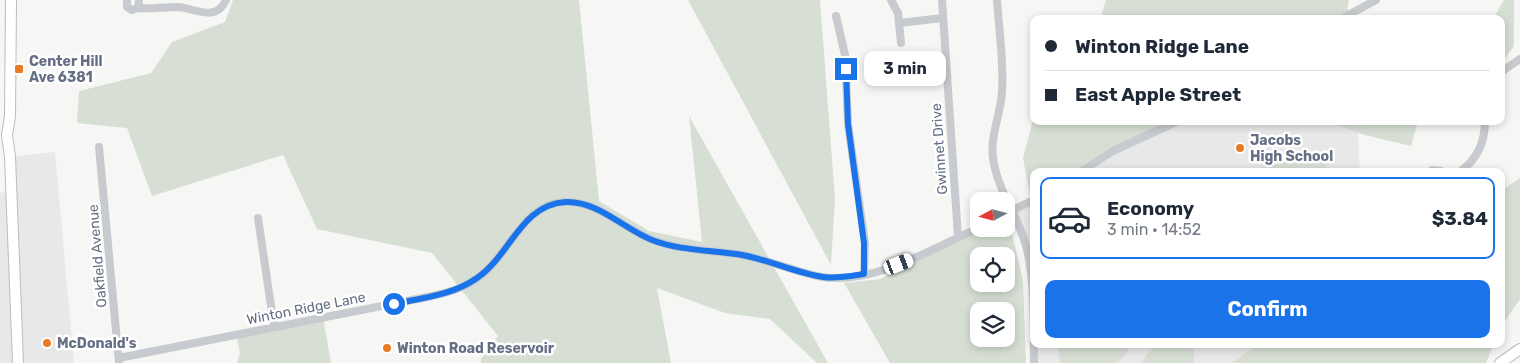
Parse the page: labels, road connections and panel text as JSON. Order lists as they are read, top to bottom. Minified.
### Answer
{"streets":{"street":["Gwinnet Drive","Oakfield Avenue","Winton Ridge Lane"]},"crossings":[["Gwinnet Drive","Winton Ridge Lane"],["Oakfield Avenue","Winton Ridge Lane"]],"places":{"transit":["Center Hill Ave 6381"],"other":["Jacobs High School","McDonald's","Winton Road Reservoir"]},"north":"left","page":{"banner":["Winton Ridge Lane","East Apple Street"],"bubble":"3 min","list":[{"name":"Economy","note":"3 min · 14:52","value":"$3.84"}],"buttons":"Confirm"}}
